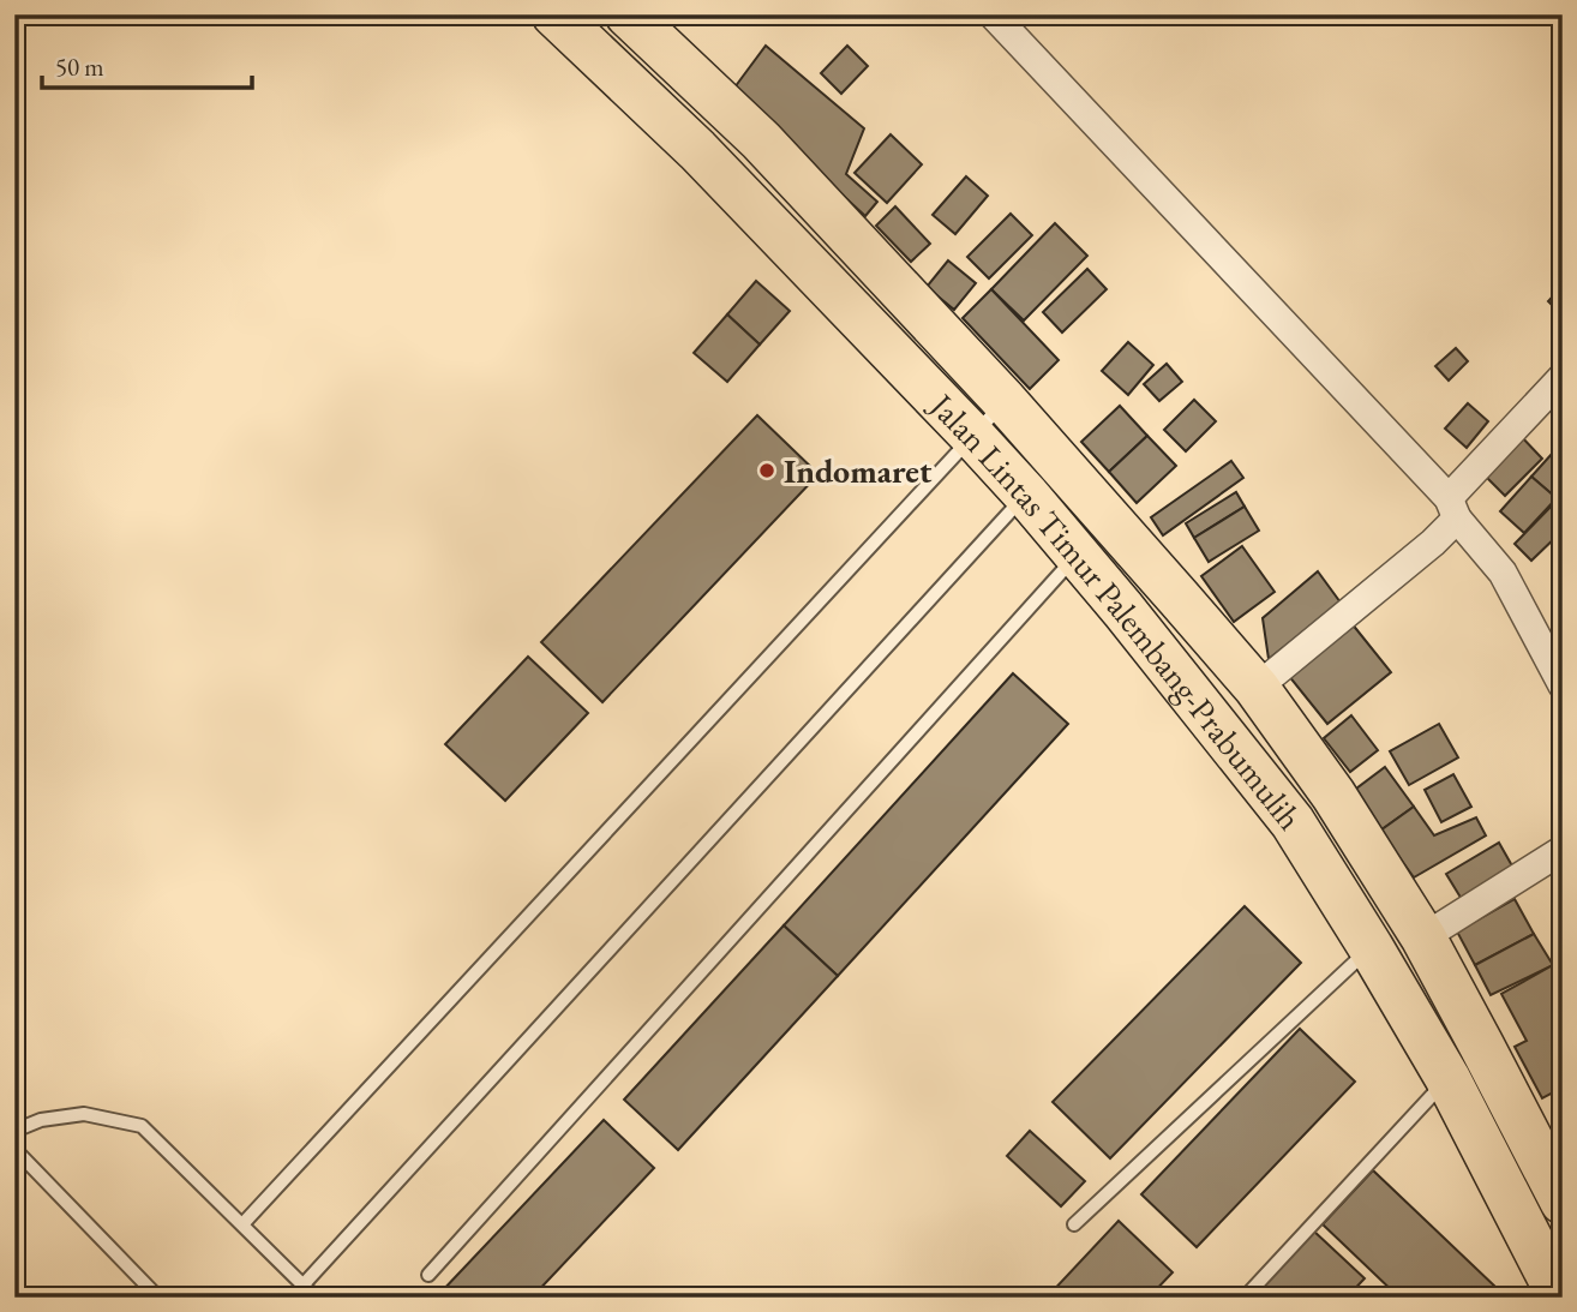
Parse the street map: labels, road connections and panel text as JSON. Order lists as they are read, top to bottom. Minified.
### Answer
{"streets":{"highway":["Jalan Lintas Timur Palembang-Prabumulih"]},"places":["Indomaret"],"scale_bar":"50 m"}
